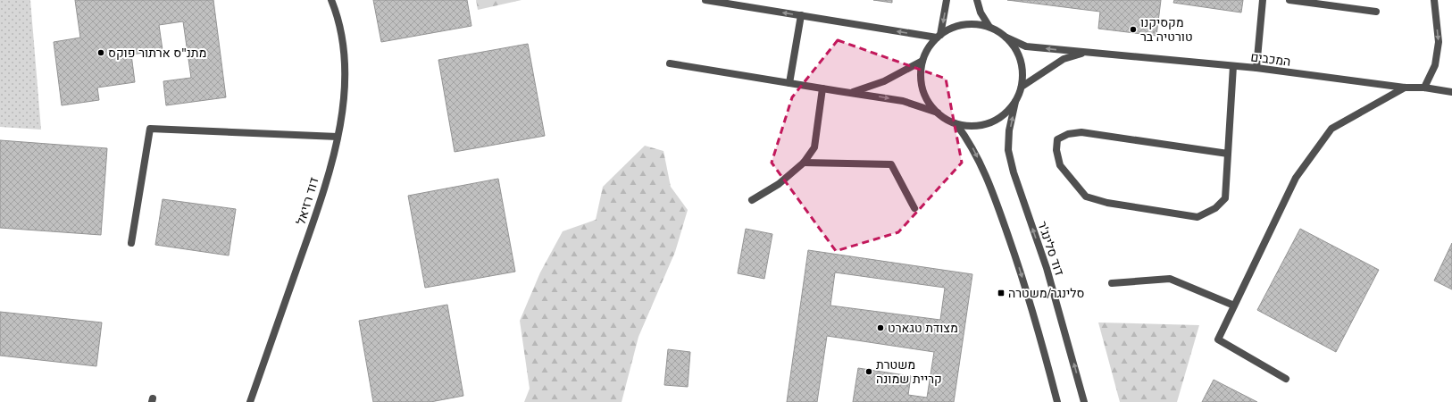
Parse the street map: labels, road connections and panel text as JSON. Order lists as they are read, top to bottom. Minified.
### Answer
{"streets":{"street":["המכבים","דוד רזיאל","דוד סלינג'ר"]},"crossings":[["המכבים","דוד סלינג'ר"]],"places":{"other":["מקסיקנו טורטיה בר","מתנ\"ס ארתור פוקס","מצודת טגארט","משטרת קריית שמונה"],"transit":["סלינגר/משטרה"]}}
